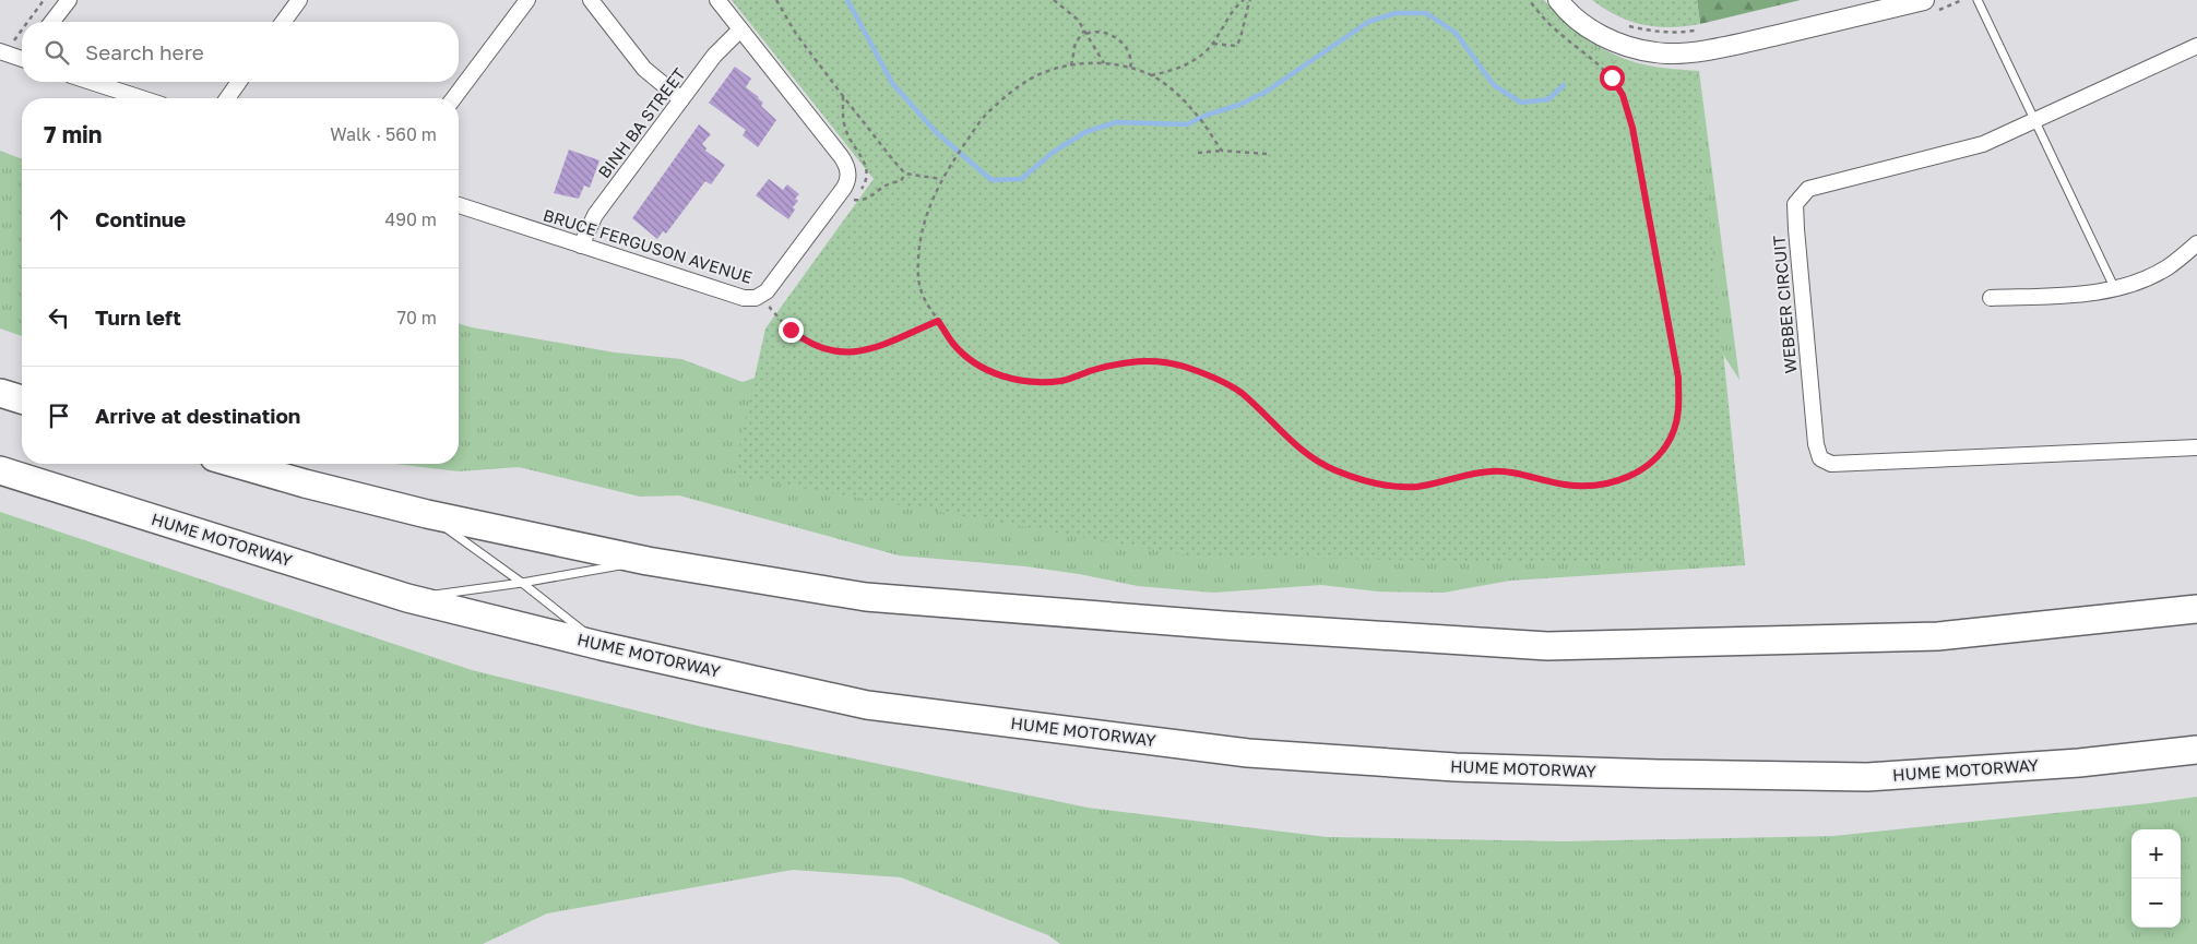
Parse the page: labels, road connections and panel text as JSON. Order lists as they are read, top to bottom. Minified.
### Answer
{"streets":{"highway":["HUME MOTORWAY"],"street":["BINH BA STREET","BRUCE FERGUSON AVENUE","WEBBER CIRCUIT"]},"crossings":[["BINH BA STREET","BRUCE FERGUSON AVENUE"]],"page":{"search":"Search here","heading":["7 min","Walk · 560 m"],"list":[["Continue","490 m"],["Turn left","70 m"],"Arrive at destination"],"map_buttons":["+","−"]}}
